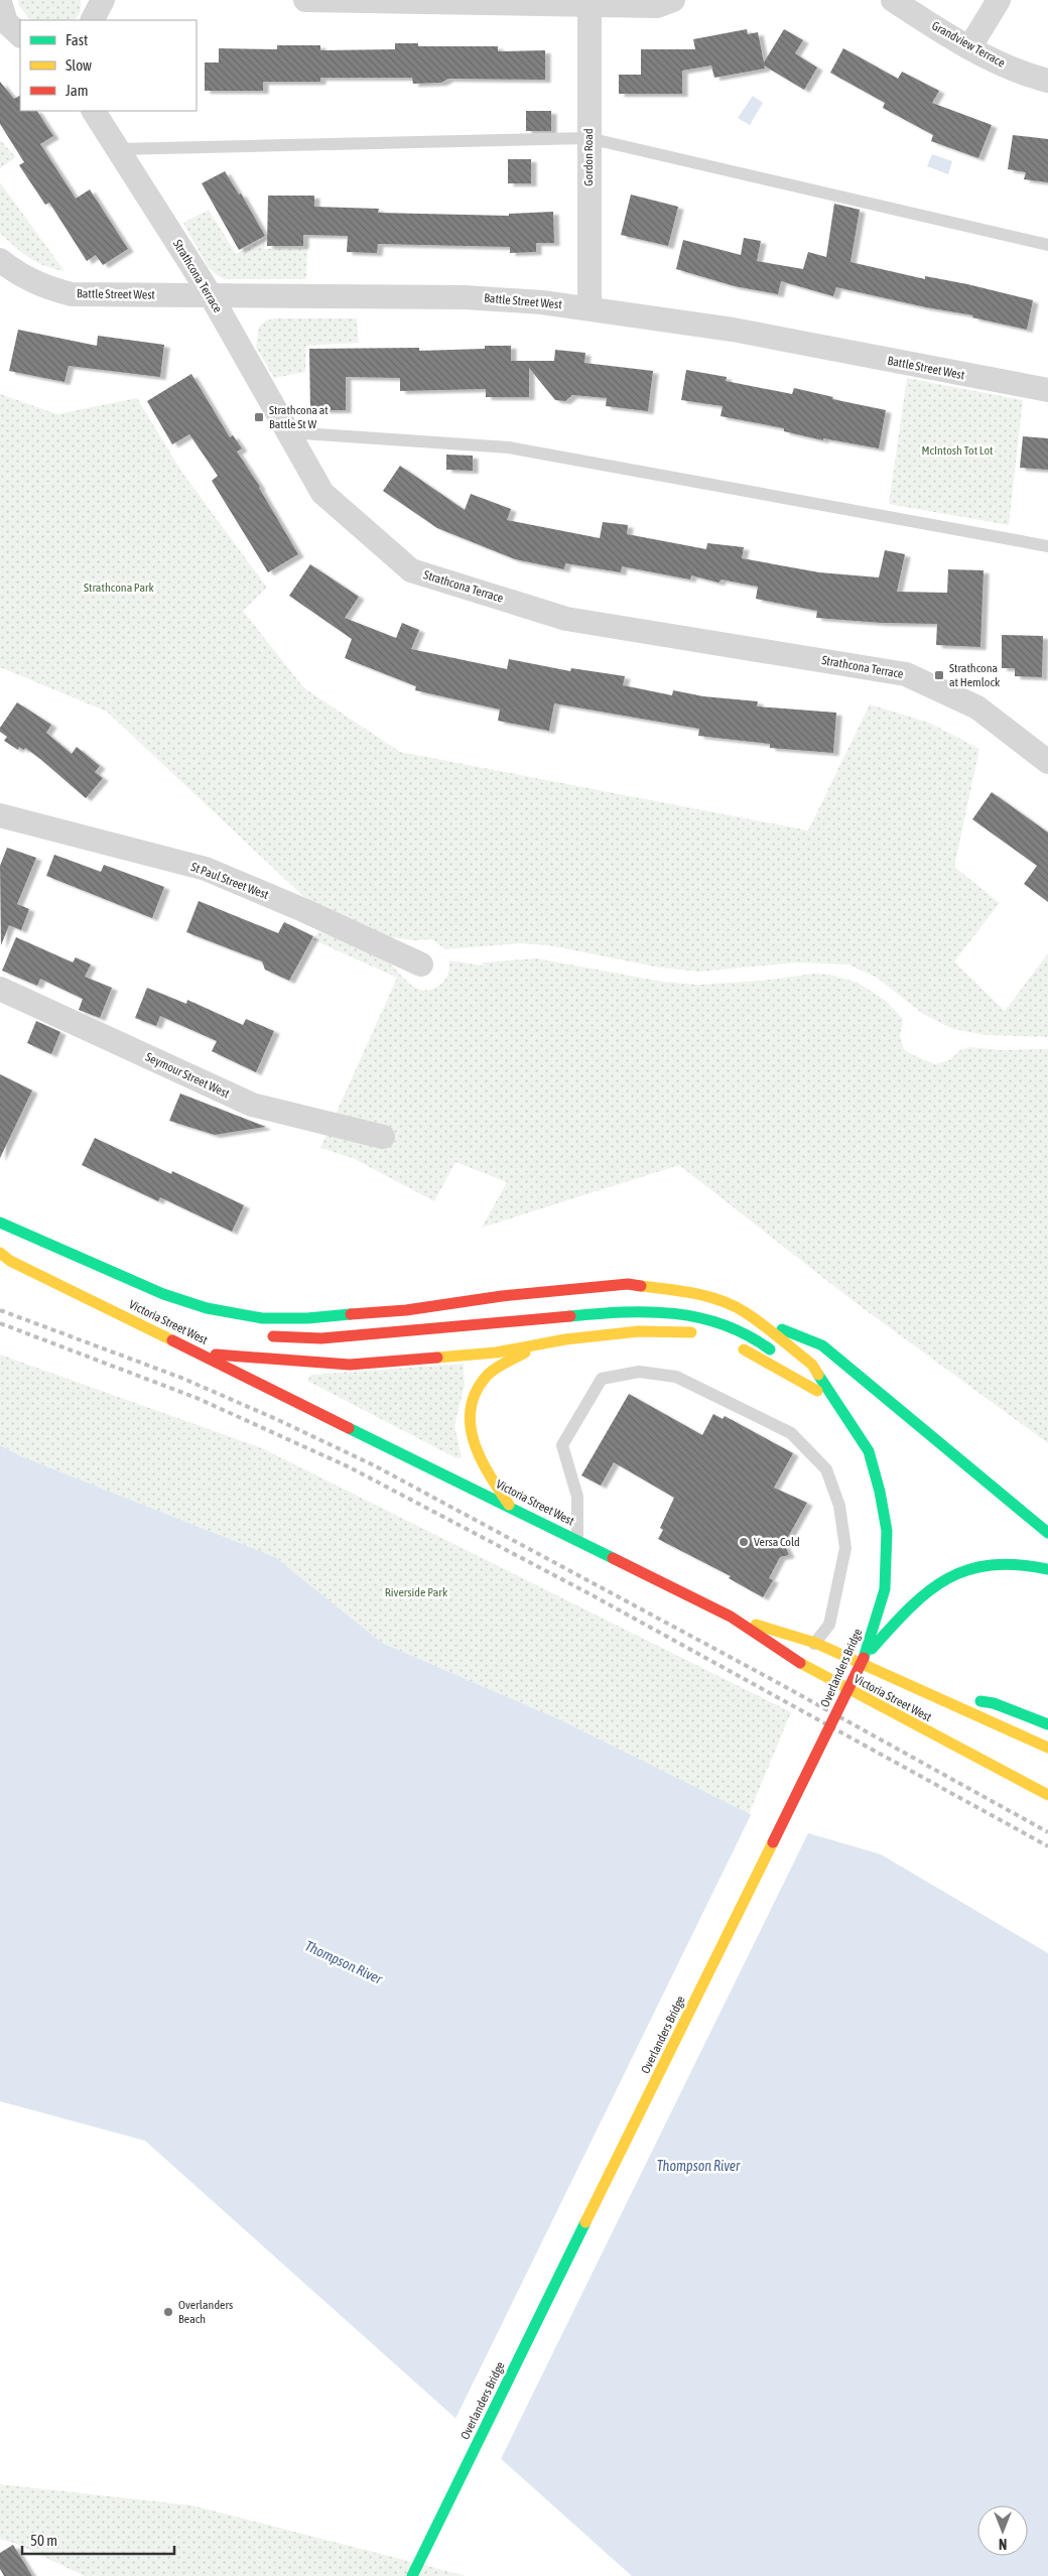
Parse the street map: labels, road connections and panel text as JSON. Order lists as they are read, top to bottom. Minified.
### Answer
{"streets":{"main road":["Victoria Street West","Overlanders Bridge"],"street":["Grandview Terrace","Gordon Road","Strathcona Terrace","Battle Street West","St Paul Street West","Seymour Street West"]},"crossings":[["Gordon Road","Battle Street West"],["Strathcona Terrace","Battle Street West"],["Victoria Street West","Overlanders Bridge"]],"water":["Thompson River"],"parks":["McIntosh Tot Lot","Strathcona Park","Riverside Park"],"places":{"transit":["Strathcona at Battle St W","Strathcona at Hemlock"],"other":["Versa Cold","Overlanders Beach"]},"legend":["Fast","Slow","Jam"],"scale_bar":"50 m","north":"bottom"}
